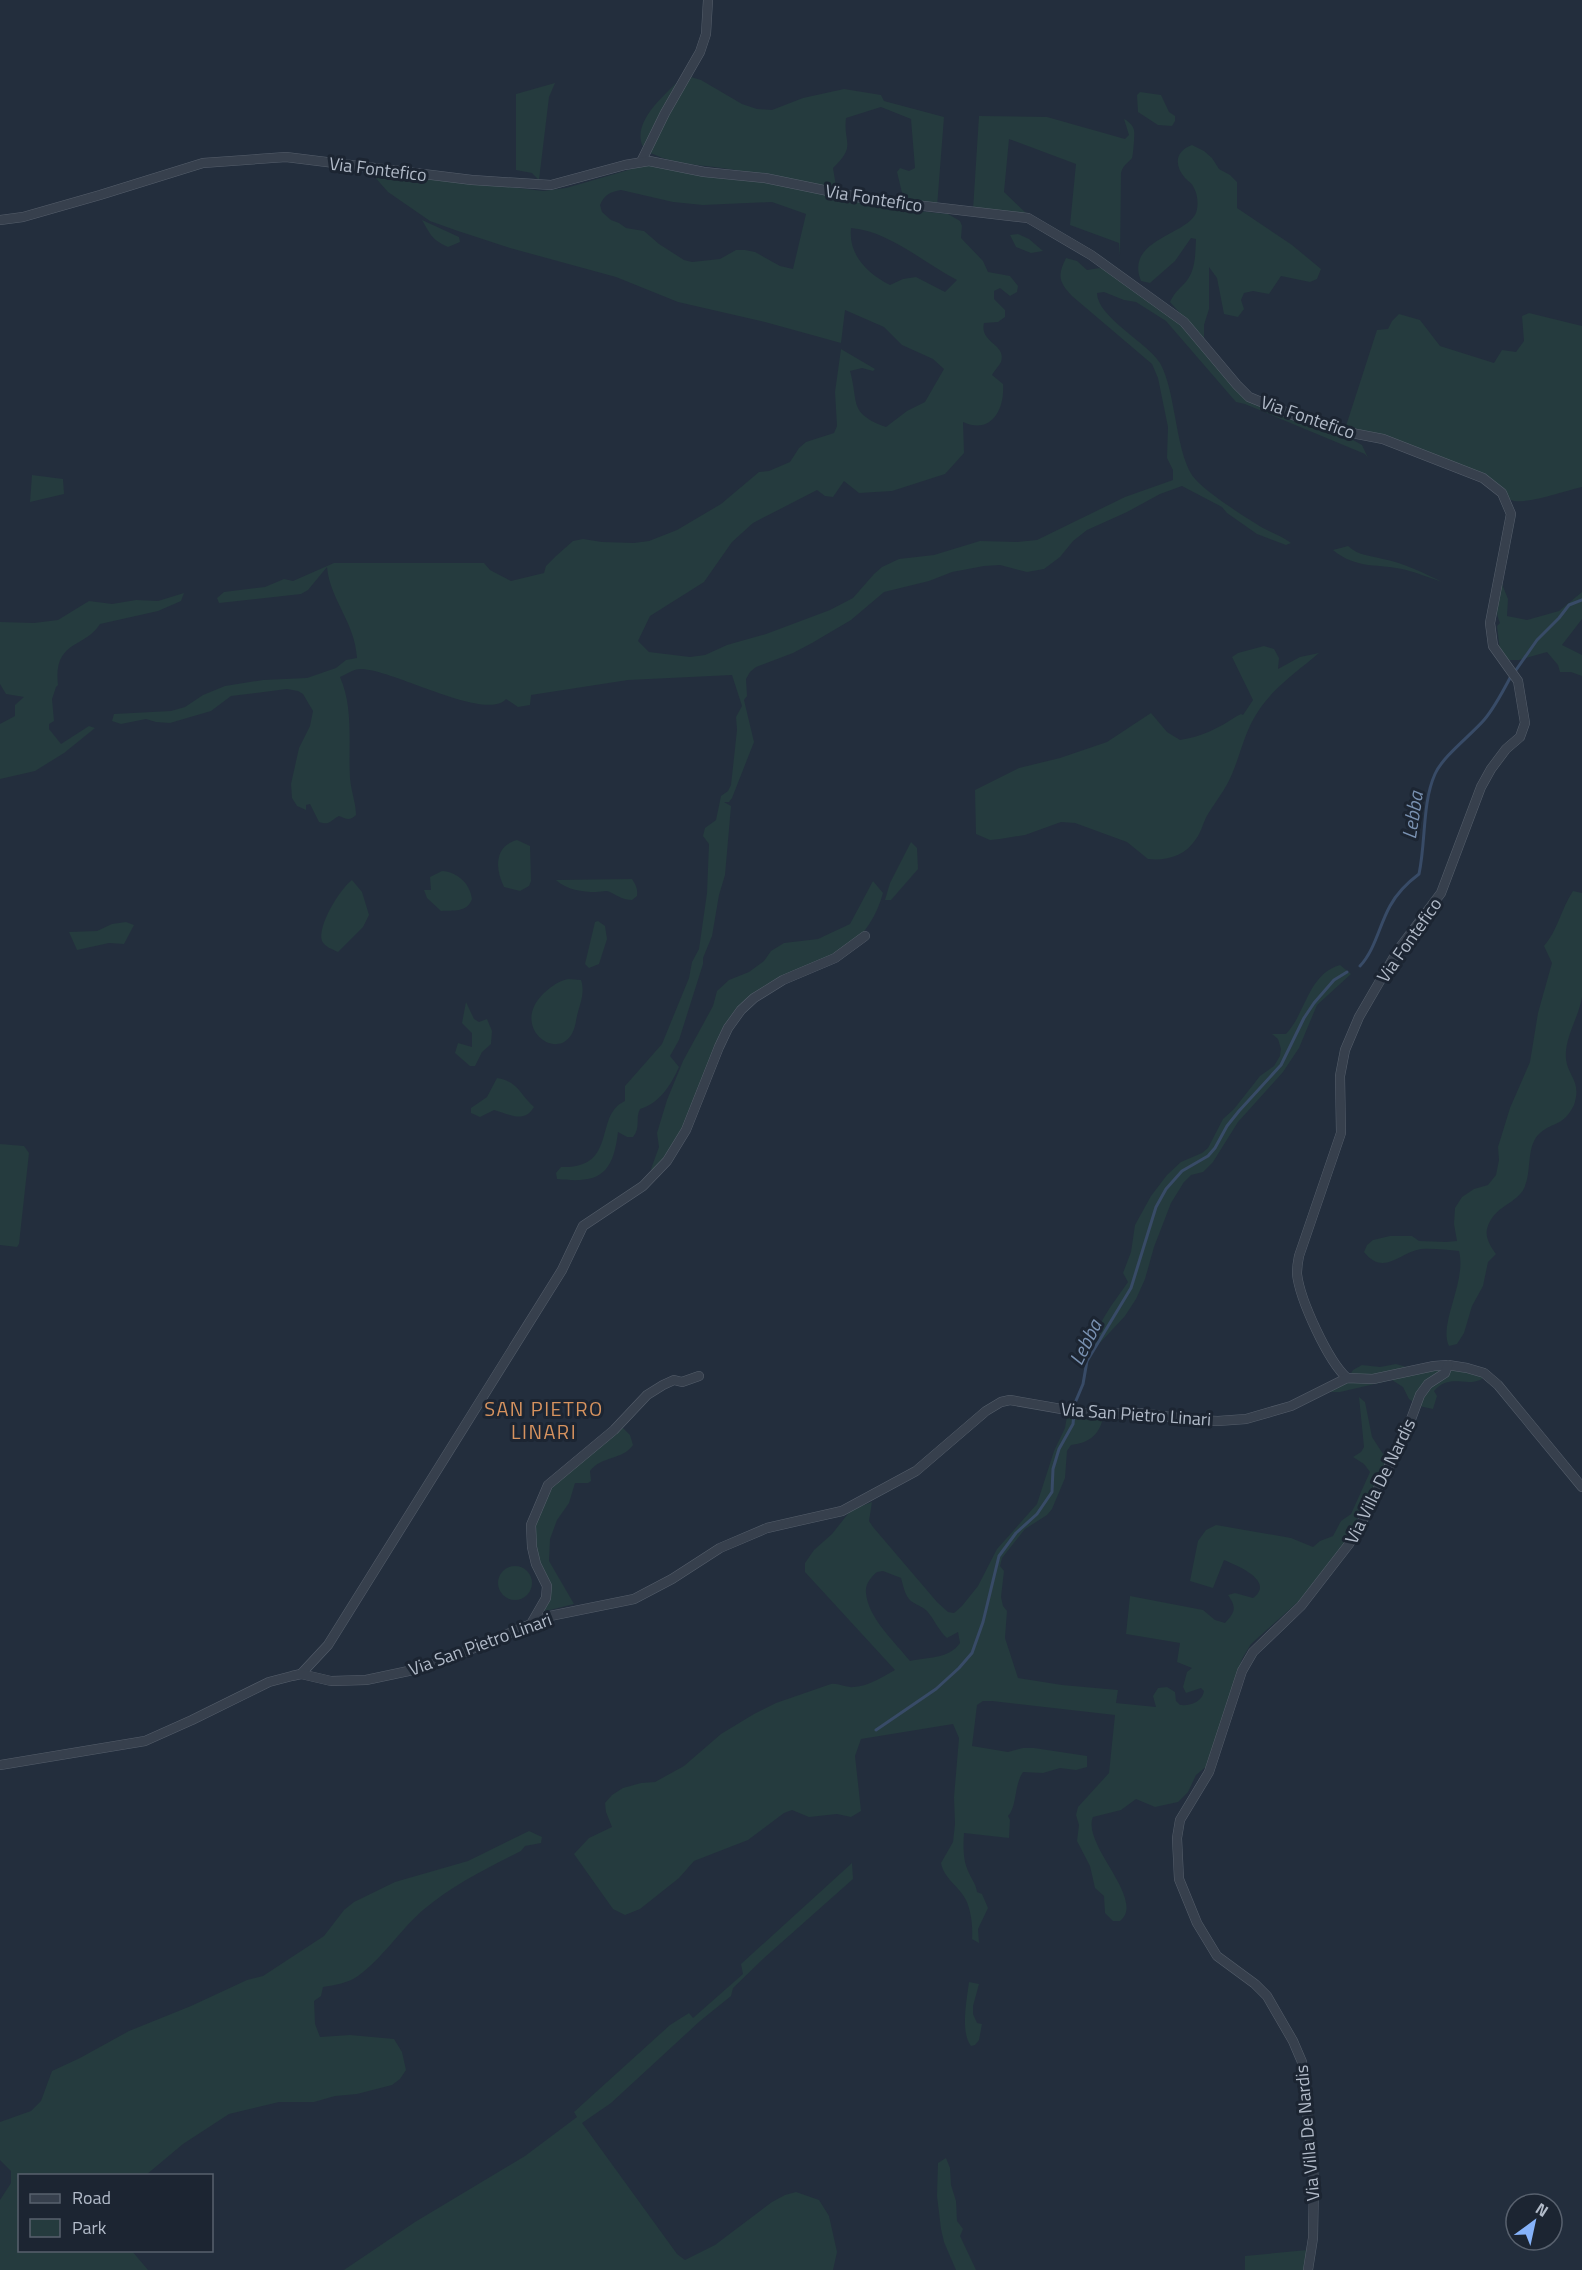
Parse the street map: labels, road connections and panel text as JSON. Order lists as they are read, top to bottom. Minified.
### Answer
{"streets":{"street":["Via Fontefico","Via San Pietro Linari","Via Villa De Nardis"]},"crossings":[["Via Fontefico","Via San Pietro Linari"],["Via San Pietro Linari","Via Villa De Nardis"]],"districts":["SAN PIETRO LINARI"],"water":["Lebba"],"legend":["Road","Park"],"north":"top right"}
